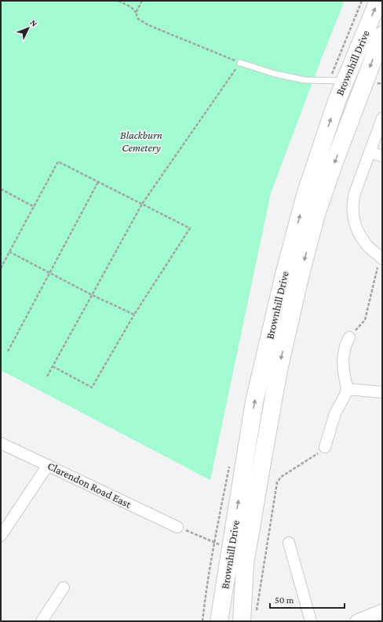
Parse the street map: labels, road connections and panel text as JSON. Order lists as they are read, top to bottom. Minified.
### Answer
{"streets":{"highway":["Brownhill Drive"],"street":["Clarendon Road East"]},"parks":["Blackburn Cemetery"],"scale_bar":"50 m","north":"top right"}
